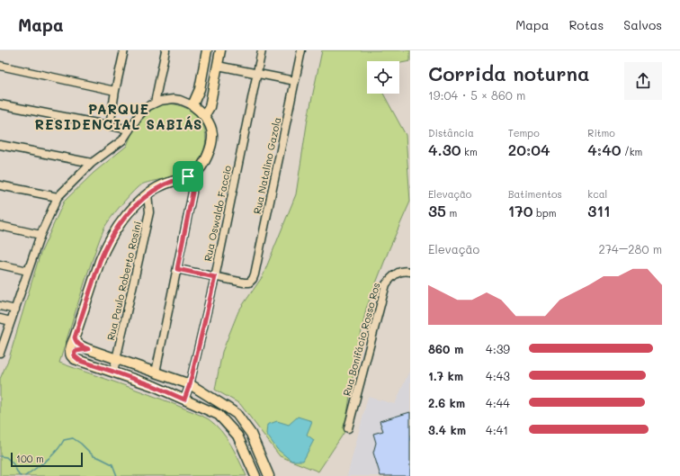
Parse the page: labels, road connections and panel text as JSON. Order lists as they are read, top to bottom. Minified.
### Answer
{"streets":{"street":["Rua Natalino Gazola","Rua Oswaldo Faccio","Rua Paulo Roberto Rosini","Rua Bonifácio Rosso Ros"]},"crossings":[["Rua Natalino Gazola","Rua Oswaldo Faccio"]],"districts":["PARQUE RESIDENCIAL SABIÁS"],"scale_bar":"100 m","page":{"header":"Mapa","nav":["Mapa","Rotas","Salvos"],"heading":["Corrida noturna","19:04 · 5 × 860 m"],"stats":[["Distância","4.30 km"],["Tempo","20:04"],["Ritmo","4:40 /km"],["Elevação","35 m"],["Batimentos","170 bpm"],["kcal","311"]],"chart":["Elevação","274–280 m"],"list":[{"name":"860 m","note":"4:39"},{"name":"1.7 km","note":"4:43"},{"name":"2.6 km","note":"4:44"},{"name":"3.4 km","note":"4:41"}],"scale":"100 m"}}
